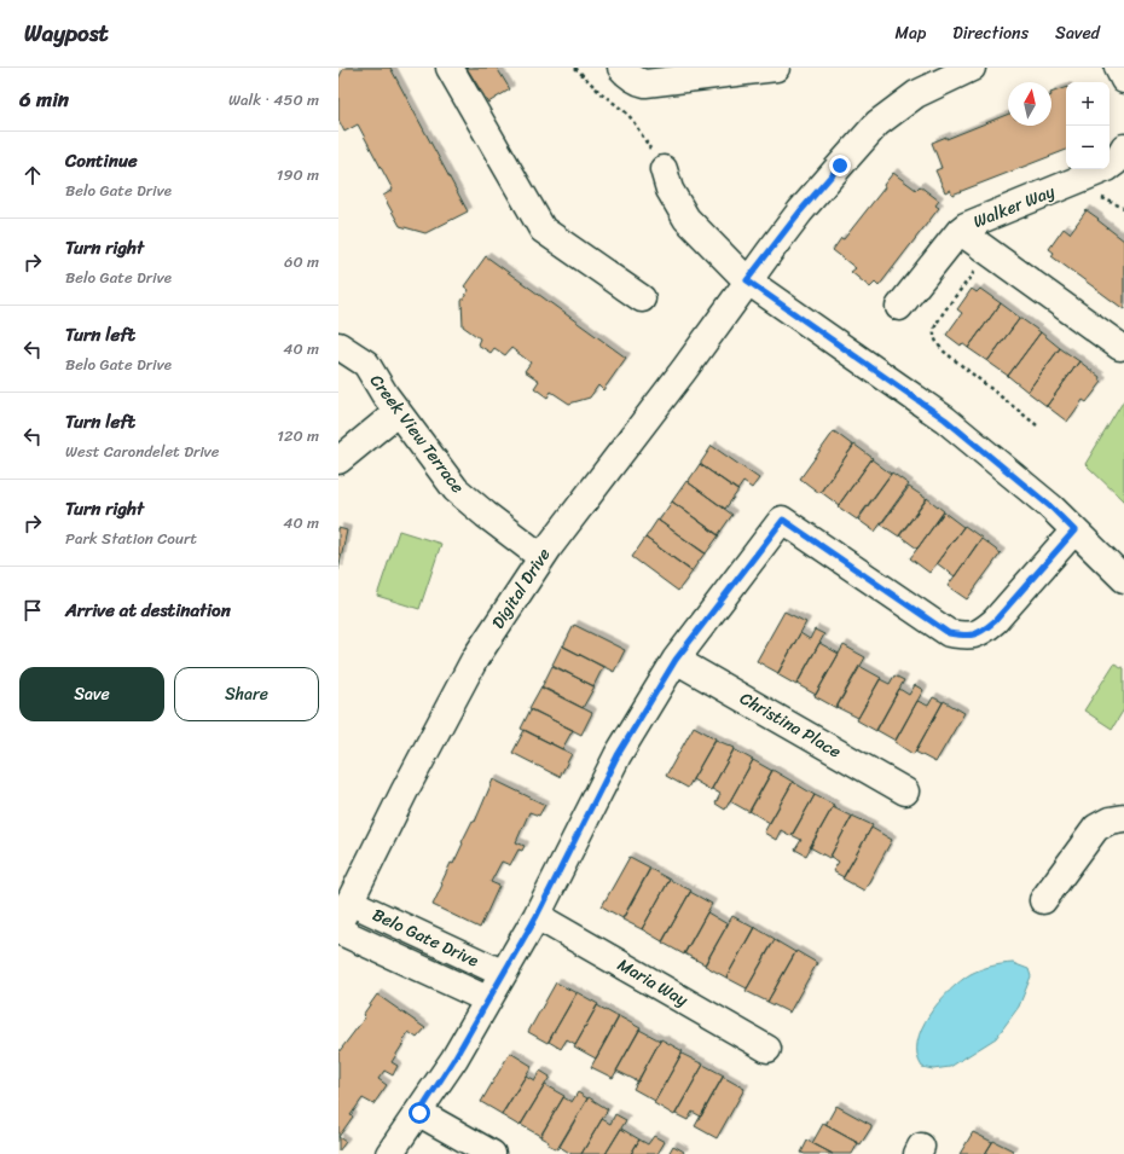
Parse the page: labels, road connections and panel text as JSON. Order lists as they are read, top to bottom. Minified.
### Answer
{"streets":{"street":["Walker Way","Creek View Terrace","Digital Drive","Christina Place","Belo Gate Drive","Maria Way"]},"crossings":[["Creek View Terrace","Digital Drive"],["Digital Drive","Belo Gate Drive"]],"north":"top","page":{"header":"Waypost","nav":["Map","Directions","Saved"],"heading":["6 min","Walk · 450 m"],"map_buttons":["+","−"],"list":[["Continue","Belo Gate Drive","190 m"],["Turn right","Belo Gate Drive","60 m"],["Turn left","Belo Gate Drive","40 m"],["Turn left","West Carondelet Drive","120 m"],["Turn right","Park Station Court","40 m"],"Arrive at destination"],"buttons":["Save","Share"]}}
